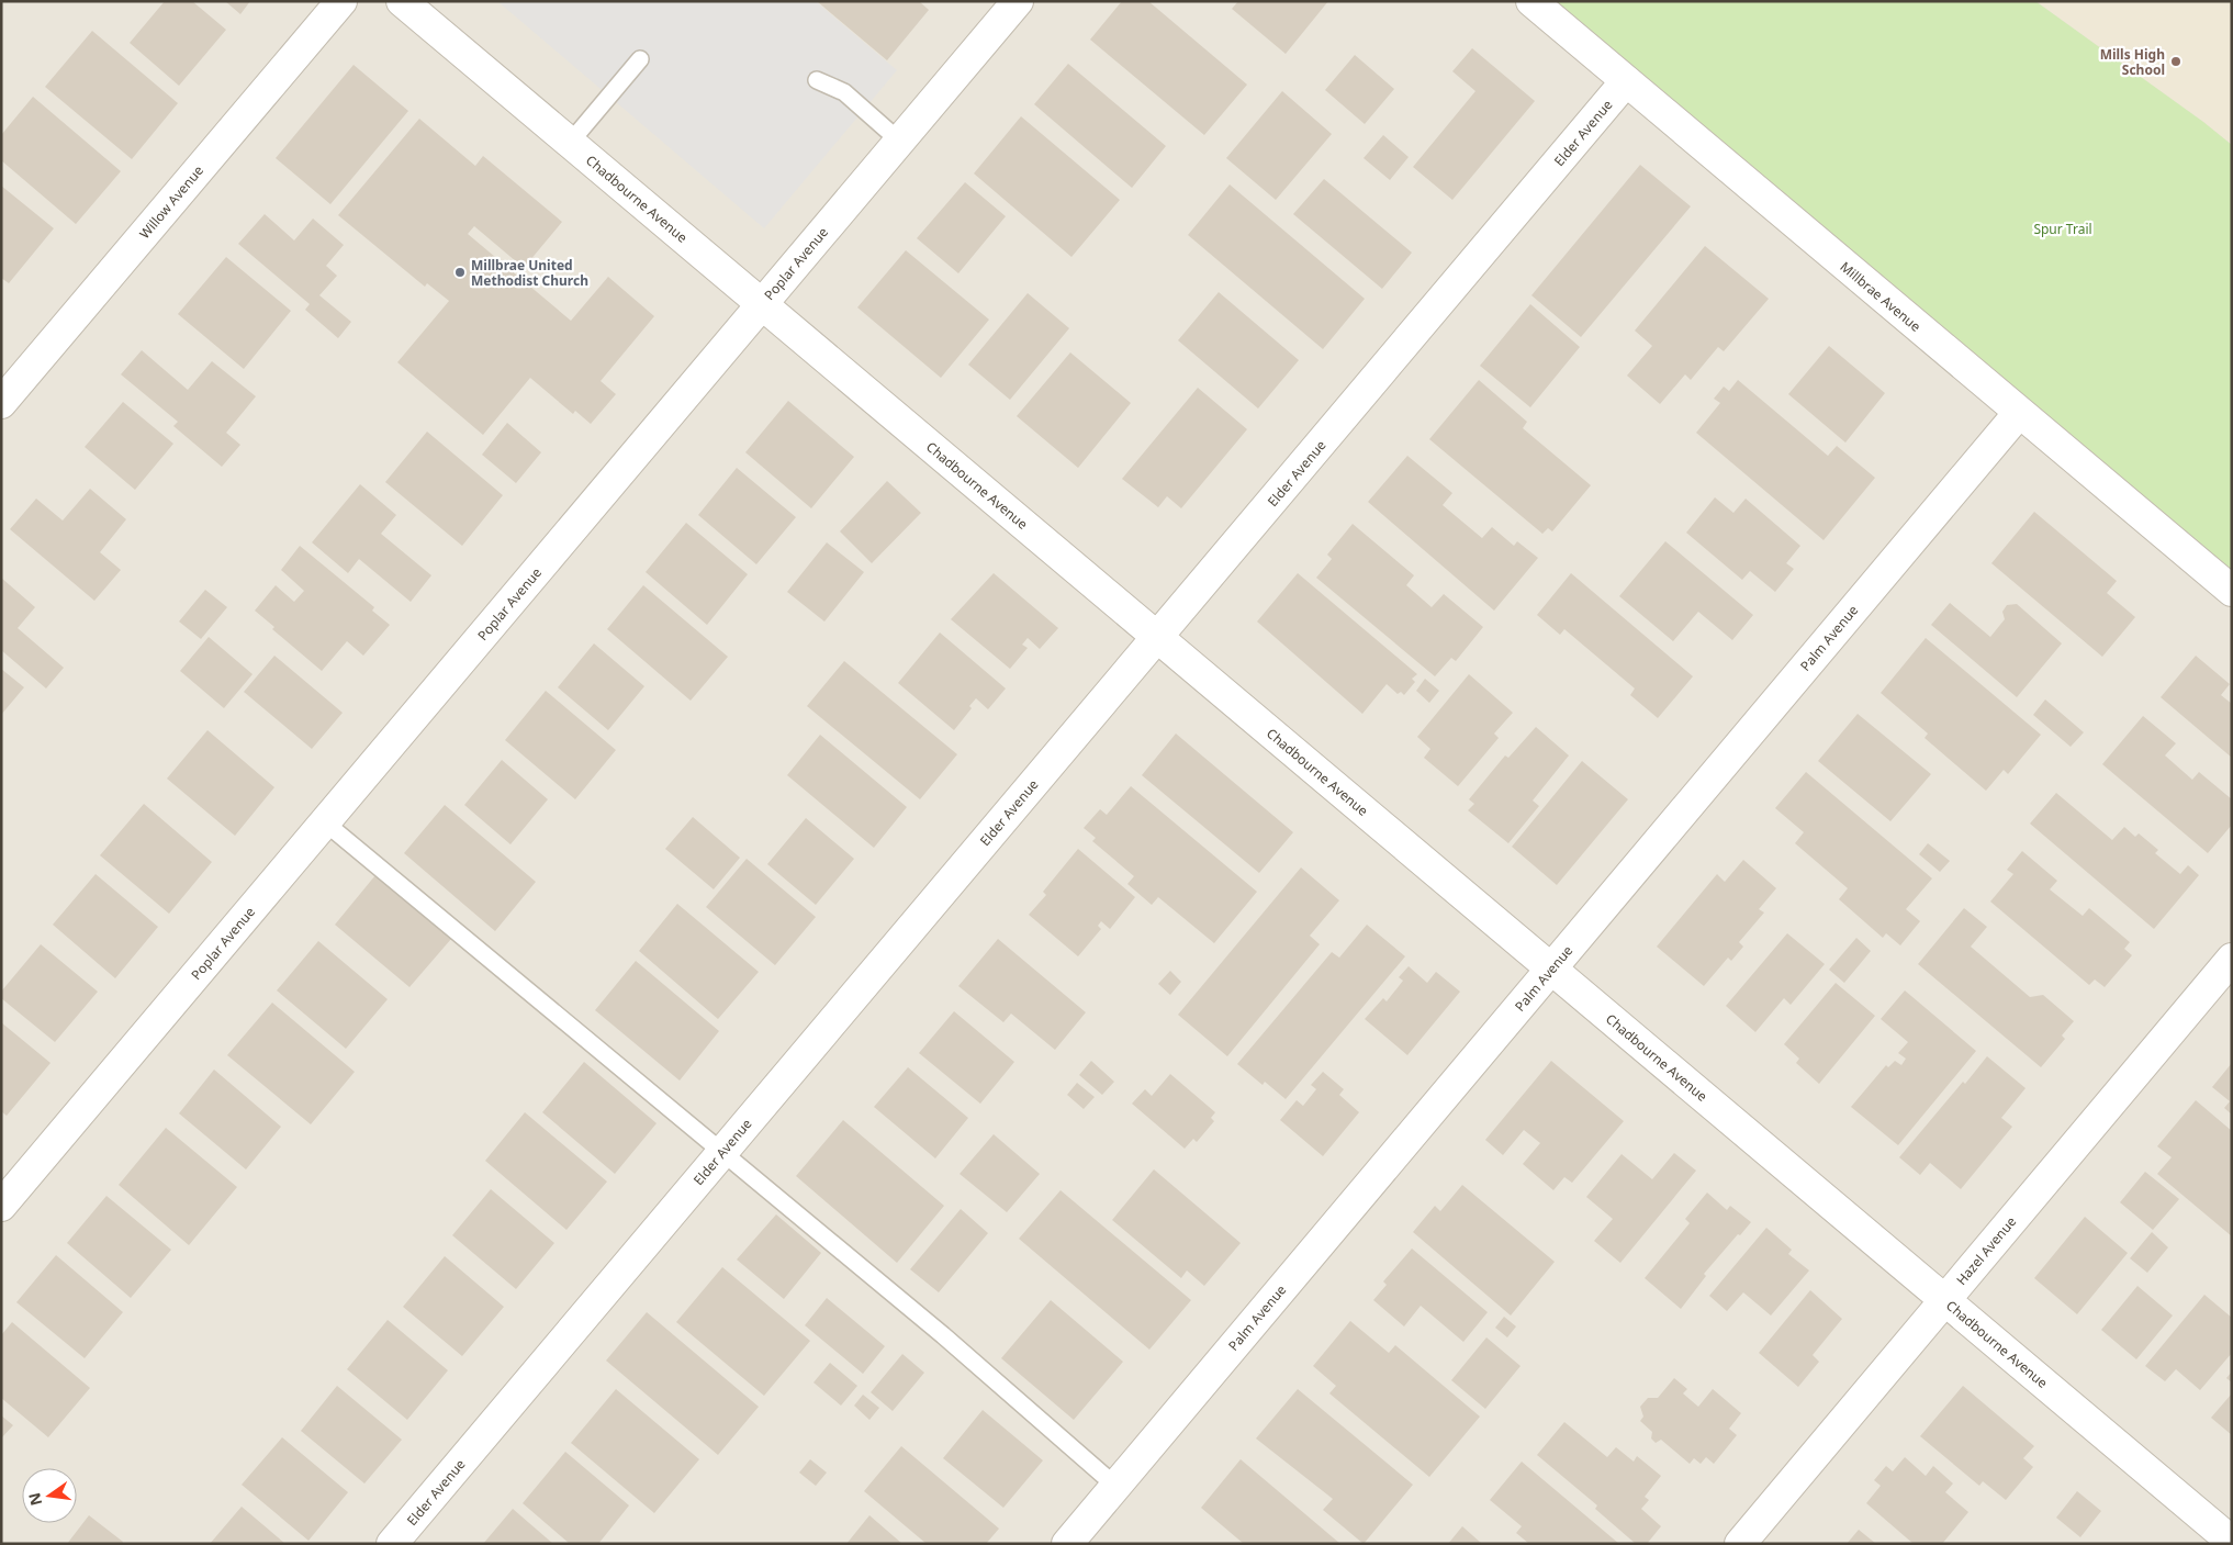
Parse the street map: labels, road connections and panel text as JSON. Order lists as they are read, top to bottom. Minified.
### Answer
{"streets":{"street":["Elder Avenue","Chadbourne Avenue","Willow Avenue","Poplar Avenue","Millbrae Avenue","Palm Avenue","Hazel Avenue"]},"crossings":[["Elder Avenue","Chadbourne Avenue"],["Elder Avenue","Millbrae Avenue"],["Chadbourne Avenue","Poplar Avenue"],["Chadbourne Avenue","Palm Avenue"],["Chadbourne Avenue","Hazel Avenue"],["Millbrae Avenue","Palm Avenue"]],"parks":["Spur Trail"],"places":["Mills High School","Millbrae United Methodist Church"],"north":"left"}
